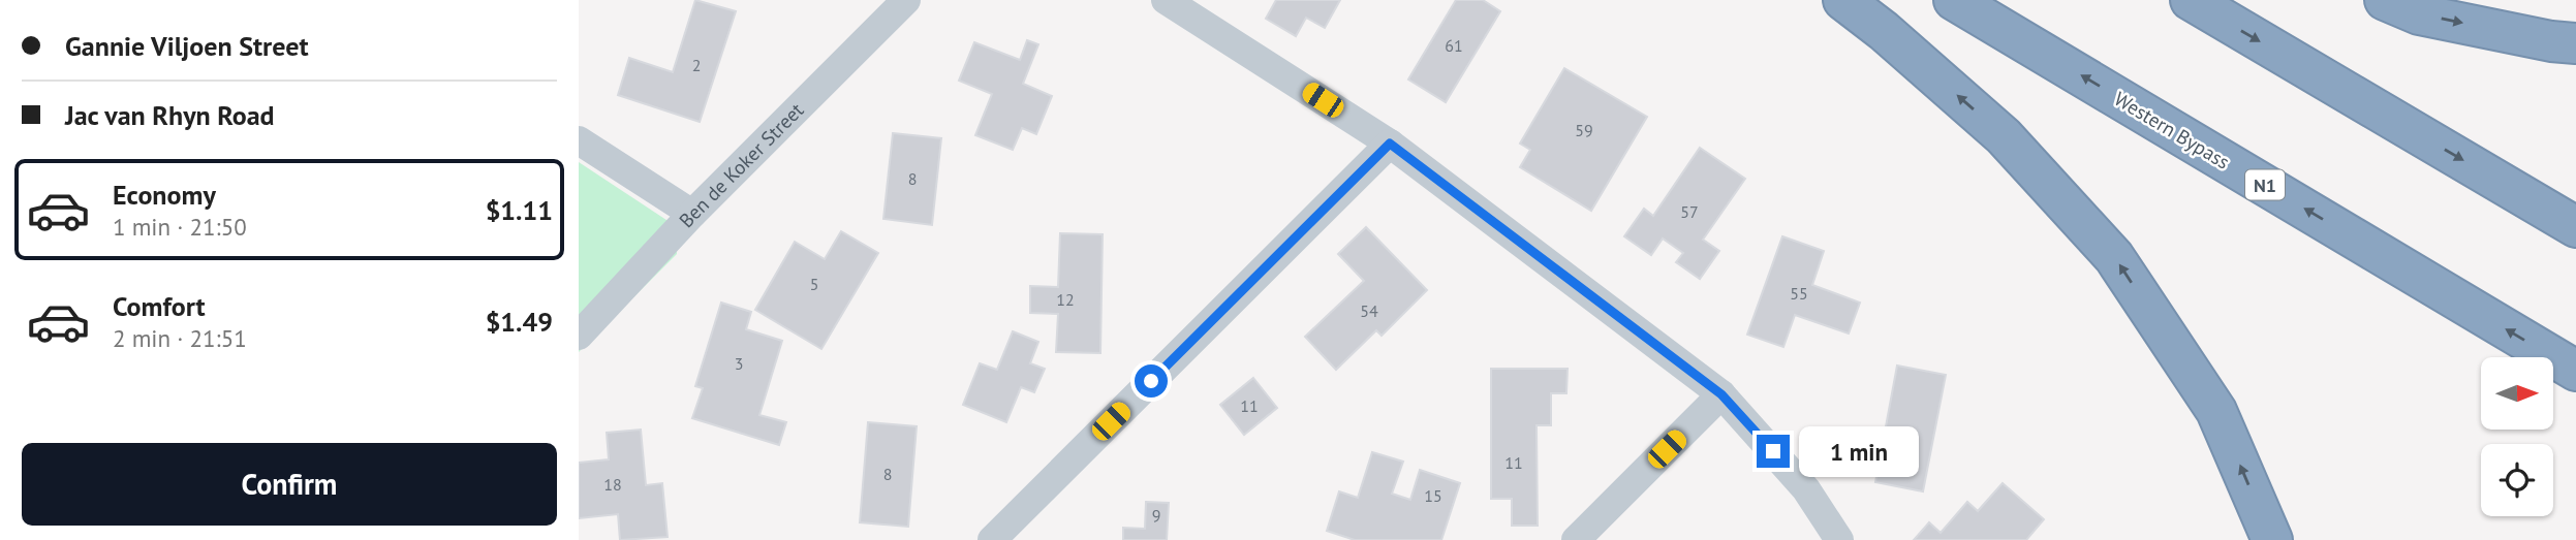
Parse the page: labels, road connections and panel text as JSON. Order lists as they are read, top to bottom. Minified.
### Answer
{"streets":{"highway":["Western Bypass","N1"],"street":["Ben de Koker Street"]},"house_numbers":["61","2","59","8","57","5","55","12","54","3","11","11","8","18","15","9"],"north":"right","page":{"banner":["Gannie Viljoen Street","Jac van Rhyn Road"],"list":[{"name":"Economy","note":"1 min · 21:50","value":"$1.11"},{"name":"Comfort","note":"2 min · 21:51","value":"$1.49"}],"bubble":"1 min","buttons":"Confirm"}}
